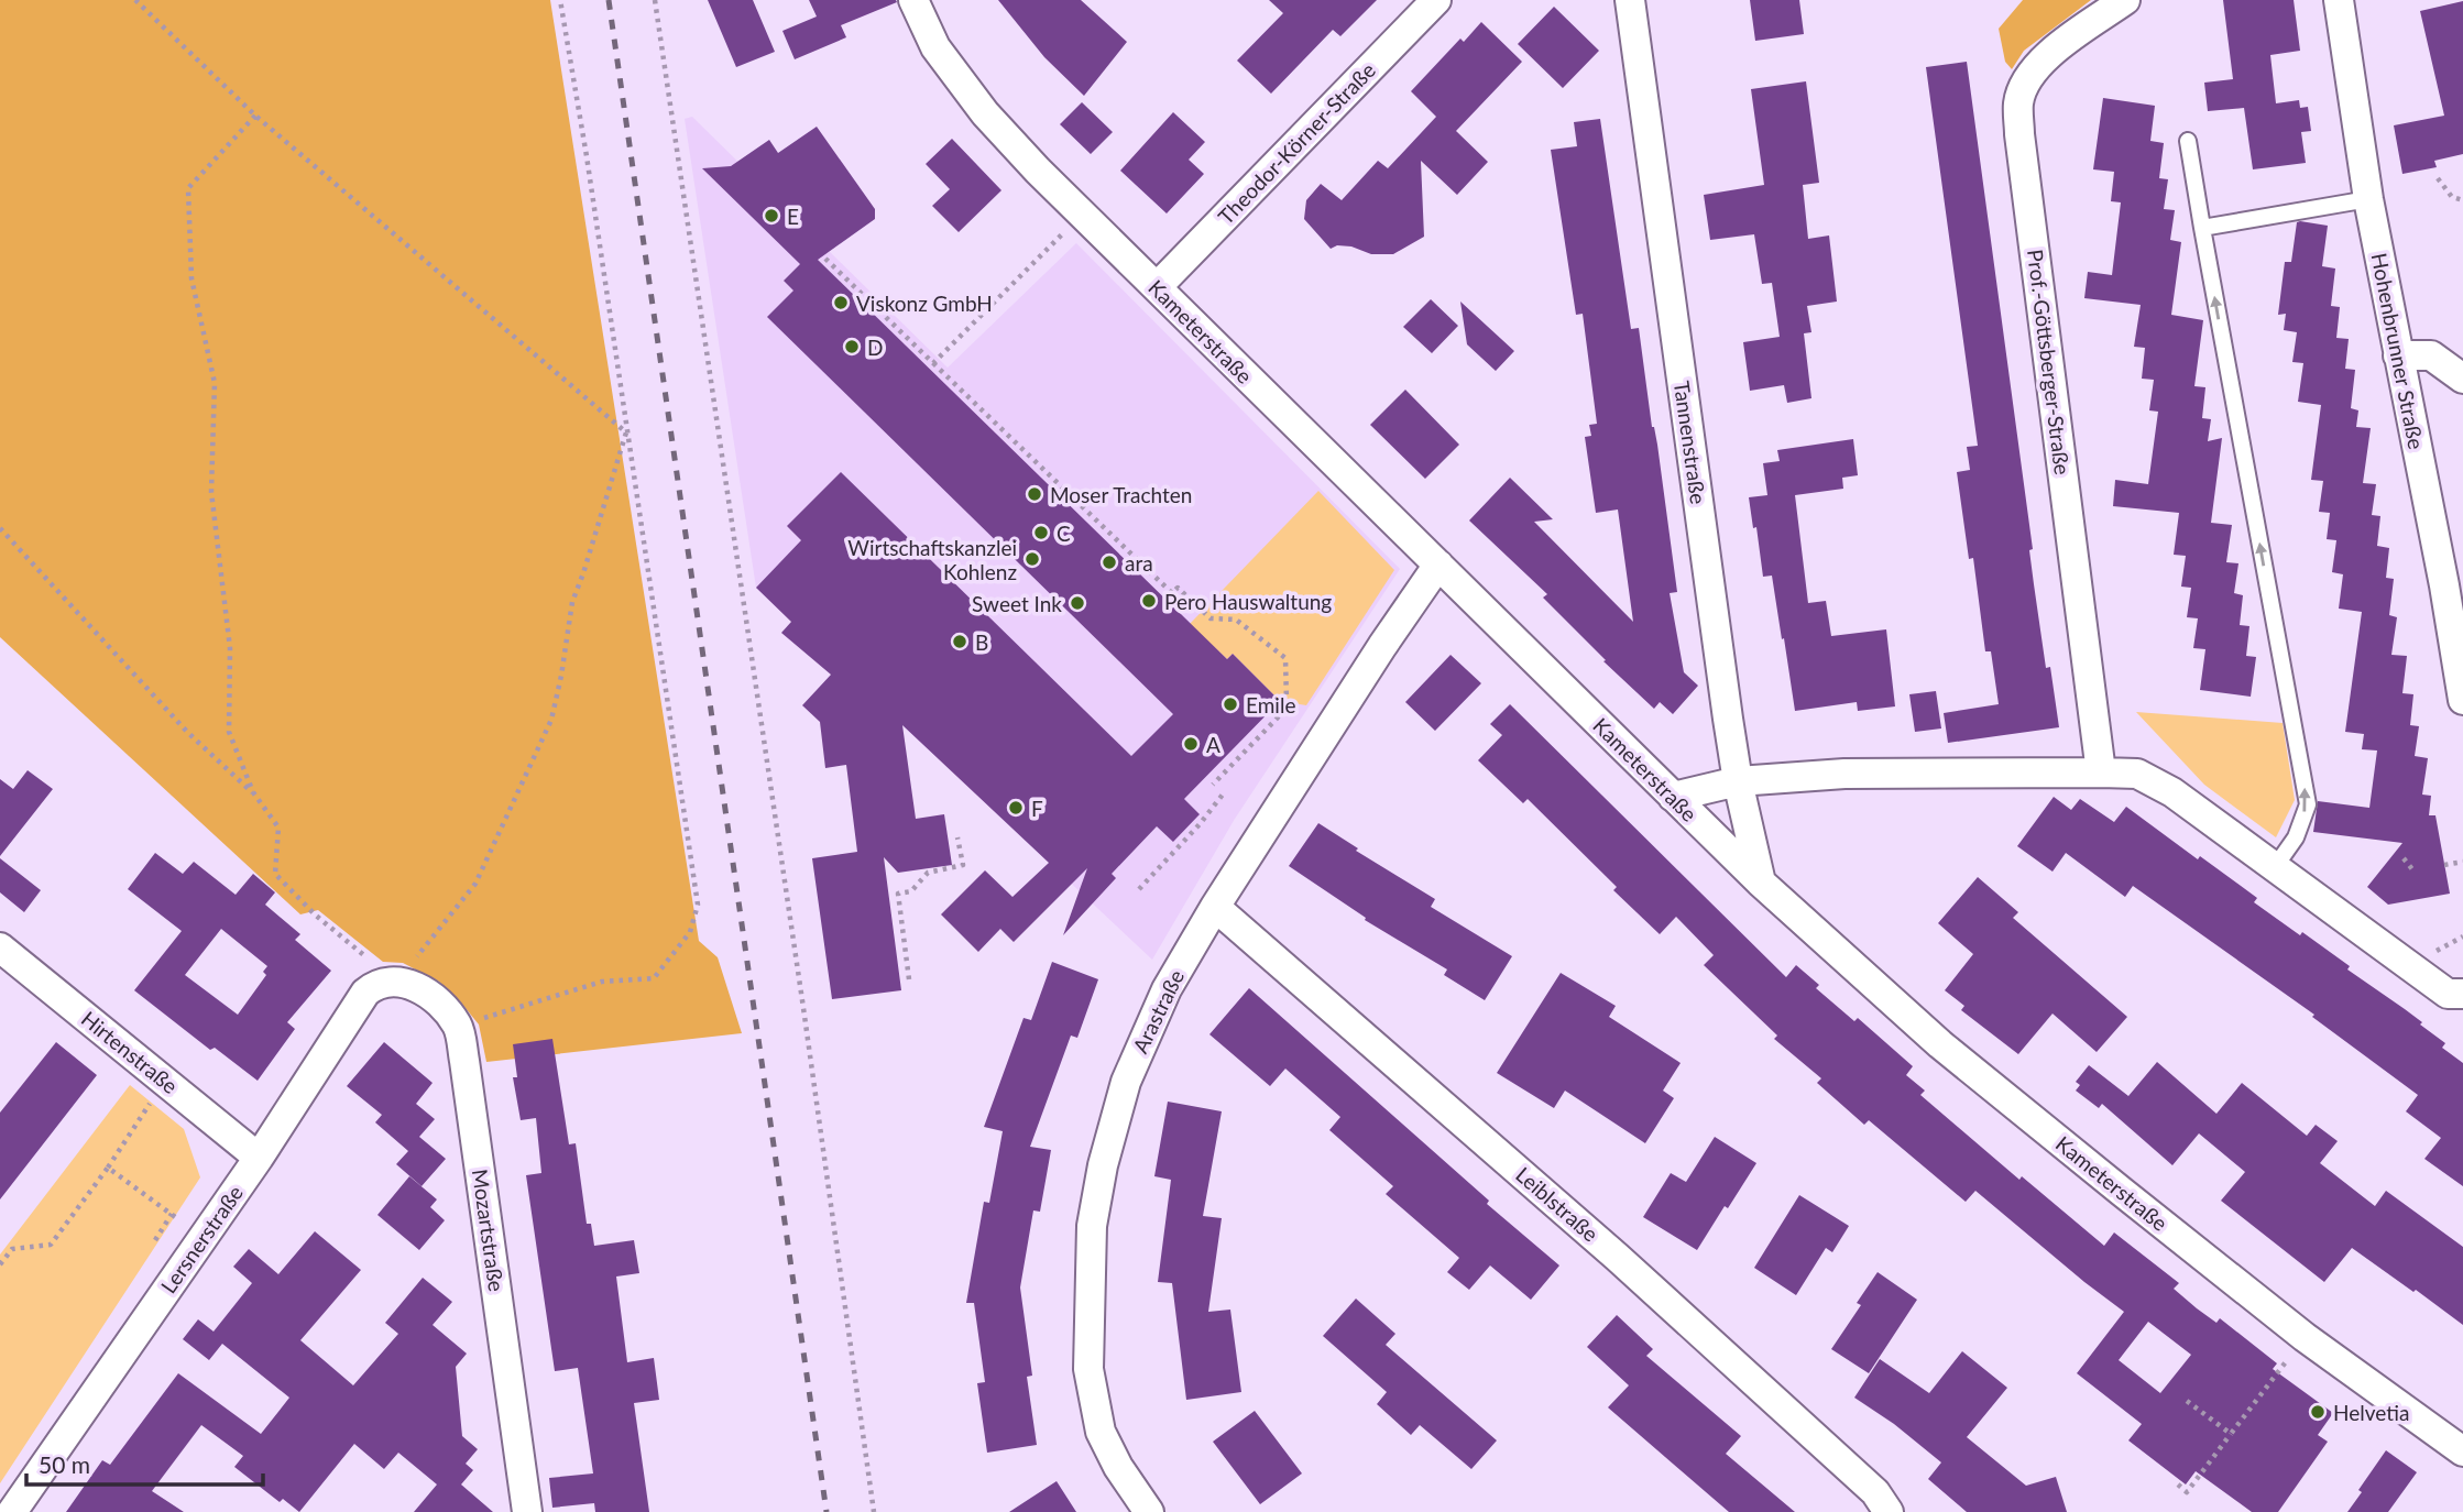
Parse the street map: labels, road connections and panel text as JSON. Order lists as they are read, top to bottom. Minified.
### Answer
{"streets":{"street":["Theodor-Körner-Straße","Kameterstraße","Hohenbrunner Straße","Prof.-Göttsberger-Straße","Tannenstraße","Arastraße","Hirtenstraße","Leiblstraße","Mozartstraße","Lersnerstraße"]},"crossings":[["Theodor-Körner-Straße","Kameterstraße"],["Kameterstraße","Tannenstraße"],["Kameterstraße","Arastraße"],["Arastraße","Leiblstraße"],["Hirtenstraße","Lersnerstraße"]],"places":["E","Viskonz GmbH","D","Moser Trachten","C","Wirtschaftskanzlei Kohlenz","ara","Pero Hauswaltung","Sweet Ink","B","Emile","A","F","Helvetia"],"scale_bar":"50 m"}
